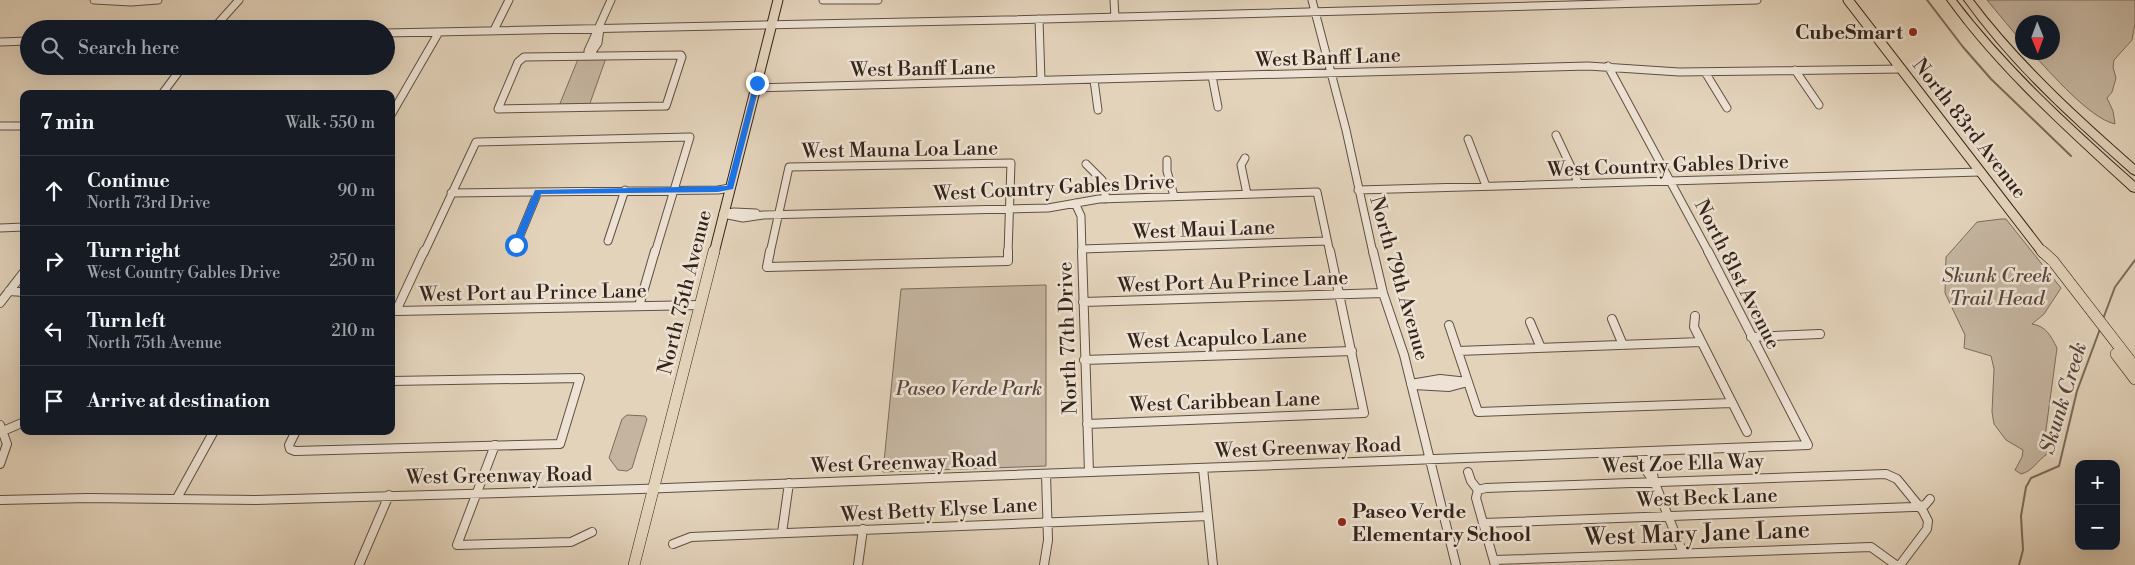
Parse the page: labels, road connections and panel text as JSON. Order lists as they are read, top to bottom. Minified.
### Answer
{"streets":{"main road":["North 83rd Avenue","North 75th Avenue"],"street":["West Banff Lane","West Mauna Loa Lane","West Country Gables Drive","West Maui Lane","North 81st Avenue","North 79th Avenue","West Port Au Prince Lane","West Port au Prince Lane","North 77th Drive","West Acapulco Lane","West Caribbean Lane","West Greenway Road","West Zoe Ella Way","West Beck Lane","West Betty Elyse Lane","West Mary Jane Lane"]},"crossings":[["West Banff Lane","North 83rd Avenue"],["West Banff Lane","North 81st Avenue"],["West Banff Lane","North 79th Avenue"],["West Banff Lane","North 75th Avenue"],["North 83rd Avenue","West Country Gables Drive"],["West Mauna Loa Lane","West Country Gables Drive"],["West Country Gables Drive","West Maui Lane"],["West Country Gables Drive","North 81st Avenue"],["West Country Gables Drive","North 79th Avenue"],["West Country Gables Drive","North 75th Avenue"],["West Country Gables Drive","North 77th Drive"],["West Maui Lane","North 77th Drive"],["North 81st Avenue","West Greenway Road"],["North 79th Avenue","West Port Au Prince Lane"],["North 79th Avenue","West Greenway Road"],["West Port Au Prince Lane","North 77th Drive"],["West Port au Prince Lane","North 75th Avenue"],["North 75th Avenue","West Greenway Road"],["North 77th Drive","West Acapulco Lane"],["North 77th Drive","West Caribbean Lane"],["North 77th Drive","West Greenway Road"],["West Acapulco Lane","West Caribbean Lane"],["West Zoe Ella Way","West Beck Lane"]],"water":["Skunk Creek"],"parks":["Skunk Creek Trail Head","Paseo Verde Park"],"places":["CubeSmart","Paseo Verde Elementary School"],"north":"bottom","page":{"search":"Search here","heading":["7 min","Walk · 550 m"],"list":[["Continue","North 73rd Drive","90 m"],["Turn right","West Country Gables Drive","250 m"],["Turn left","North 75th Avenue","210 m"],"Arrive at destination"],"map_buttons":["+","−"]}}
